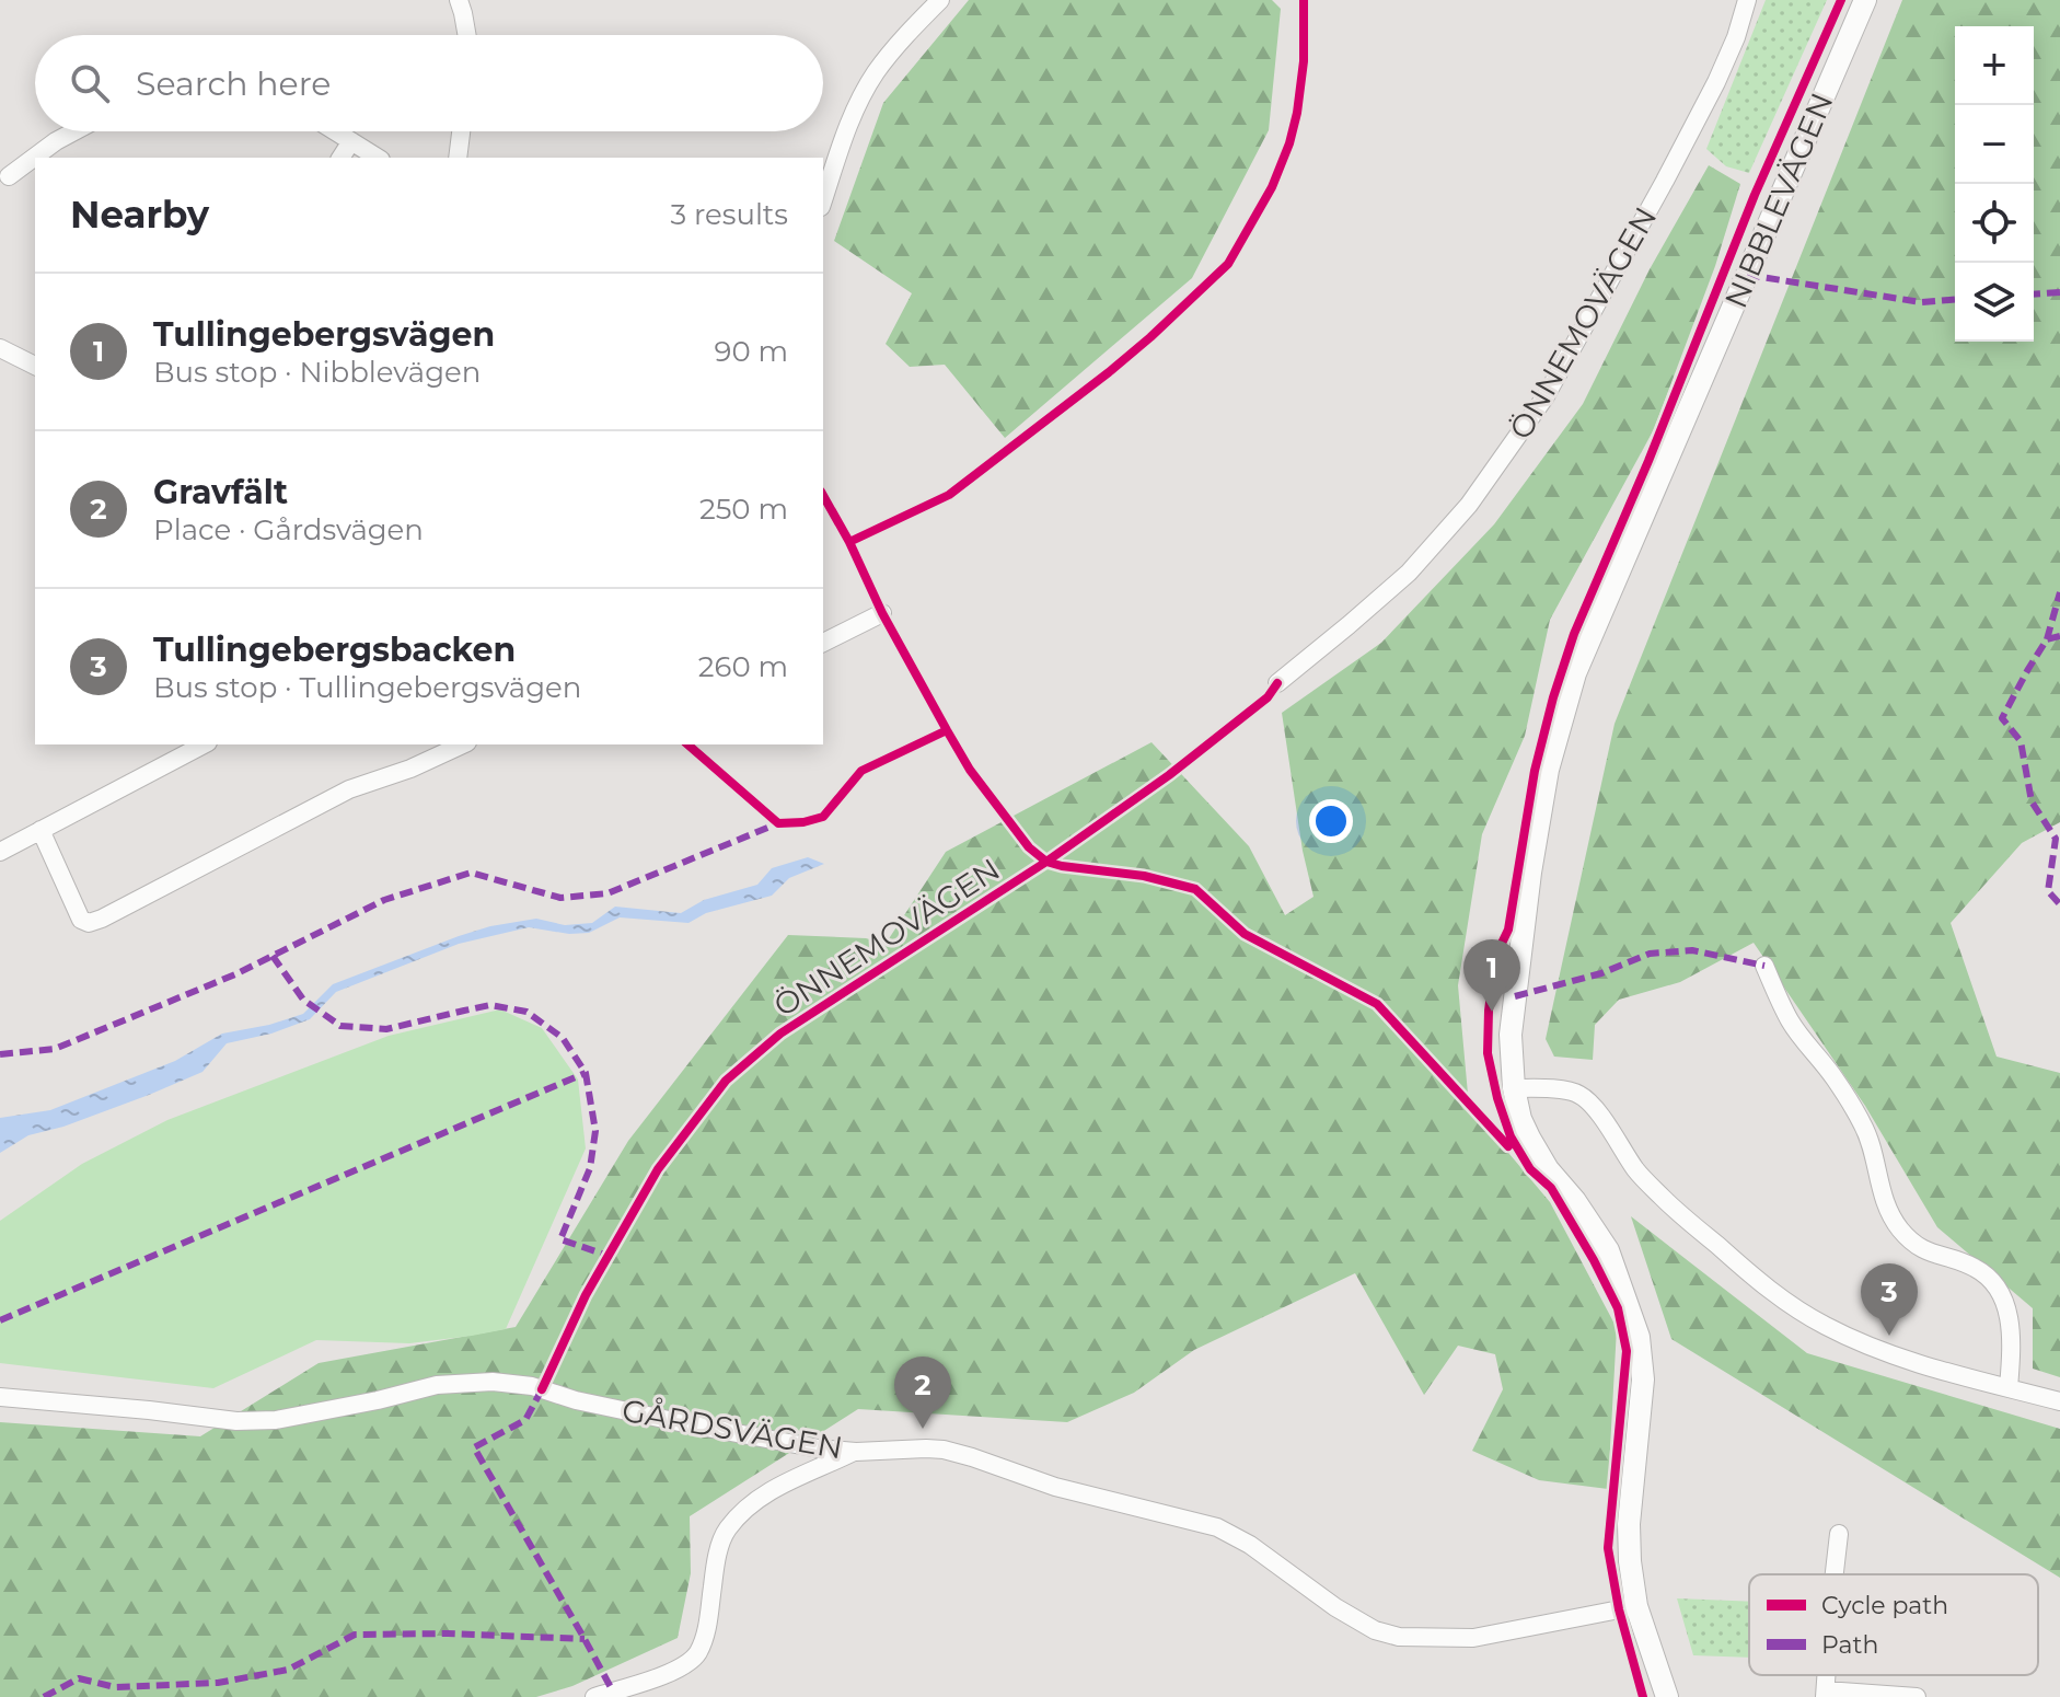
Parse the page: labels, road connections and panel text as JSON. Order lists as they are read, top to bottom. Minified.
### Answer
{"streets":{"street":["NIBBLEVÄGEN","ÖNNEMOVÄGEN","GÅRDSVÄGEN"]},"crossings":[["NIBBLEVÄGEN","GÅRDSVÄGEN"]],"legend":["Cycle path","Path"],"page":{"map_buttons":["+","−"],"search":"Search here","heading":["Nearby","3 results"],"list":[{"mark":"1","name":"Tullingebergsvägen","note":"Bus stop · Nibblevägen","value":"90 m"},{"mark":"2","name":"Gravfält","note":"Place · Gårdsvägen","value":"250 m"},{"mark":"3","name":"Tullingebergsbacken","note":"Bus stop · Tullingebergsvägen","value":"260 m"}],"pins":["1","3","2"]}}
